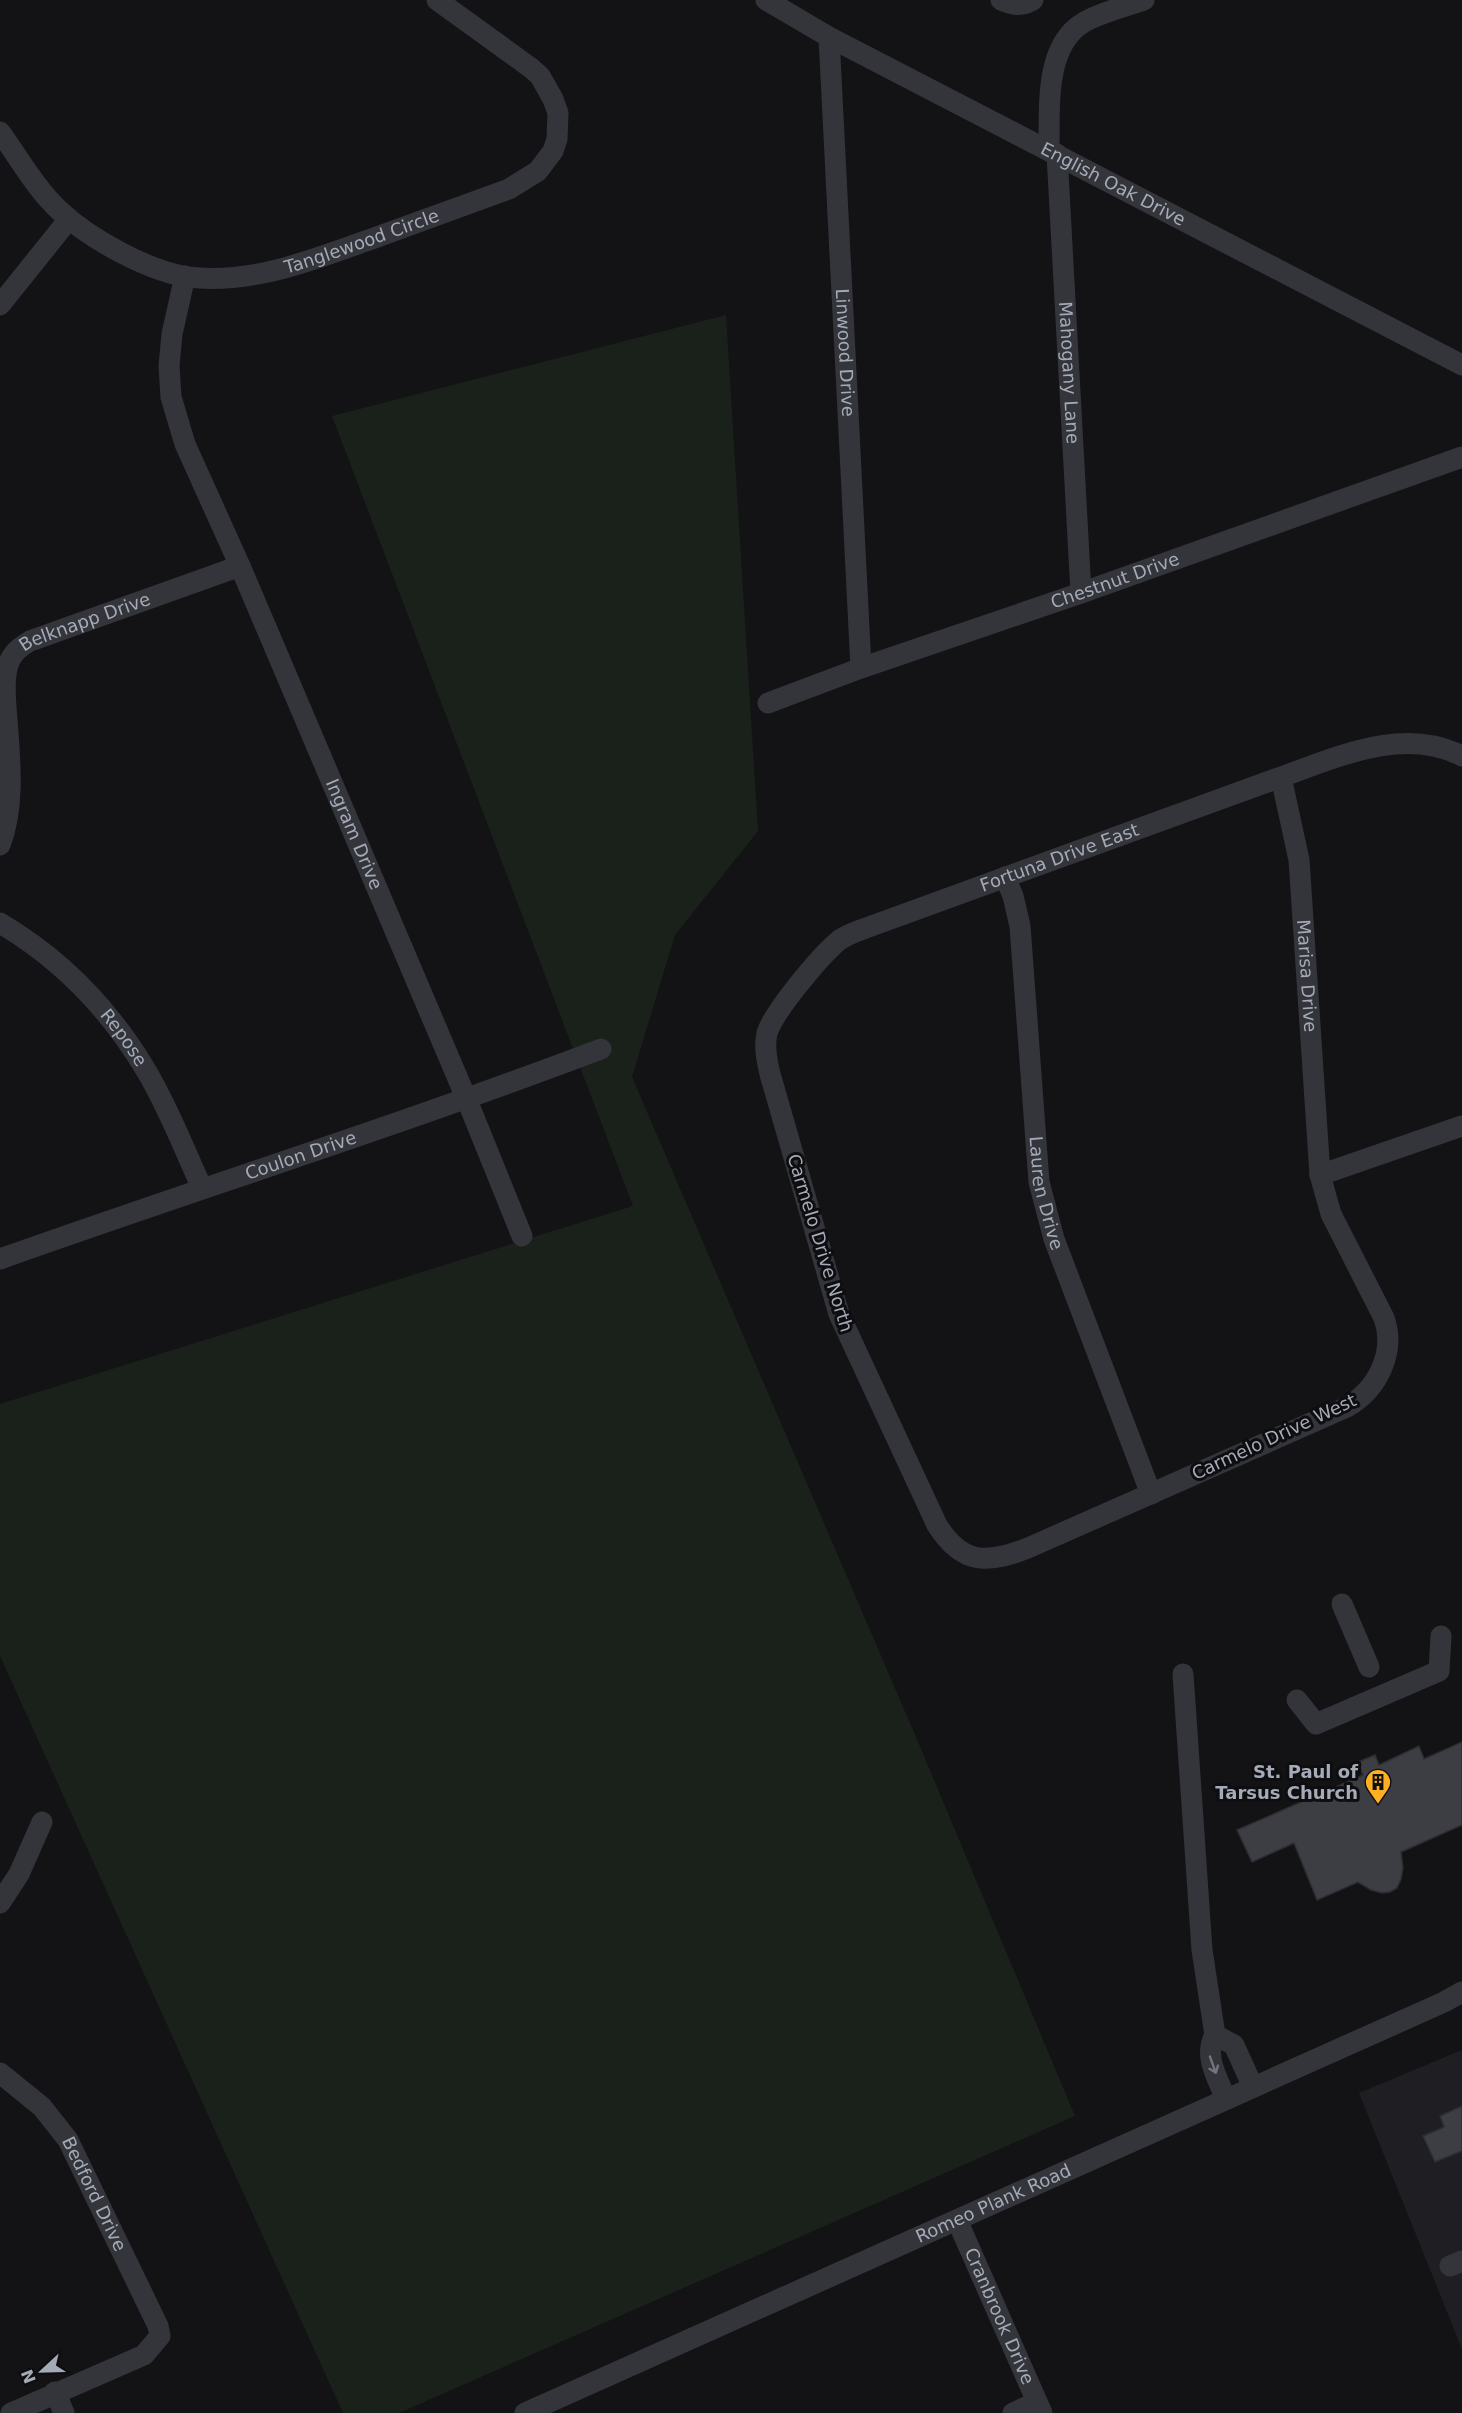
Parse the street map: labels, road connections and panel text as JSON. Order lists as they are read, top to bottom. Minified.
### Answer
{"streets":{"street":["English Oak Drive","Tanglewood Circle","Linwood Drive","Mahogany Lane","Chestnut Drive","Belknapp Drive","Ingram Drive","Fortuna Drive East","Marisa Drive","Repose","Coulon Drive","Lauren Drive","Carmelo Drive North","Carmelo Drive West","Bedford Drive","Romeo Plank Road","Cranbrook Drive"]},"crossings":[["English Oak Drive","Linwood Drive"],["English Oak Drive","Mahogany Lane"],["Tanglewood Circle","Ingram Drive"],["Linwood Drive","Chestnut Drive"],["Mahogany Lane","Chestnut Drive"],["Belknapp Drive","Ingram Drive"],["Ingram Drive","Coulon Drive"],["Fortuna Drive East","Marisa Drive"],["Fortuna Drive East","Lauren Drive"],["Fortuna Drive East","Carmelo Drive North"],["Marisa Drive","Carmelo Drive West"],["Repose","Coulon Drive"],["Lauren Drive","Carmelo Drive West"],["Carmelo Drive North","Carmelo Drive West"],["Romeo Plank Road","Cranbrook Drive"]],"places":{"building":["St. Paul of Tarsus Church"]},"north":"left"}
